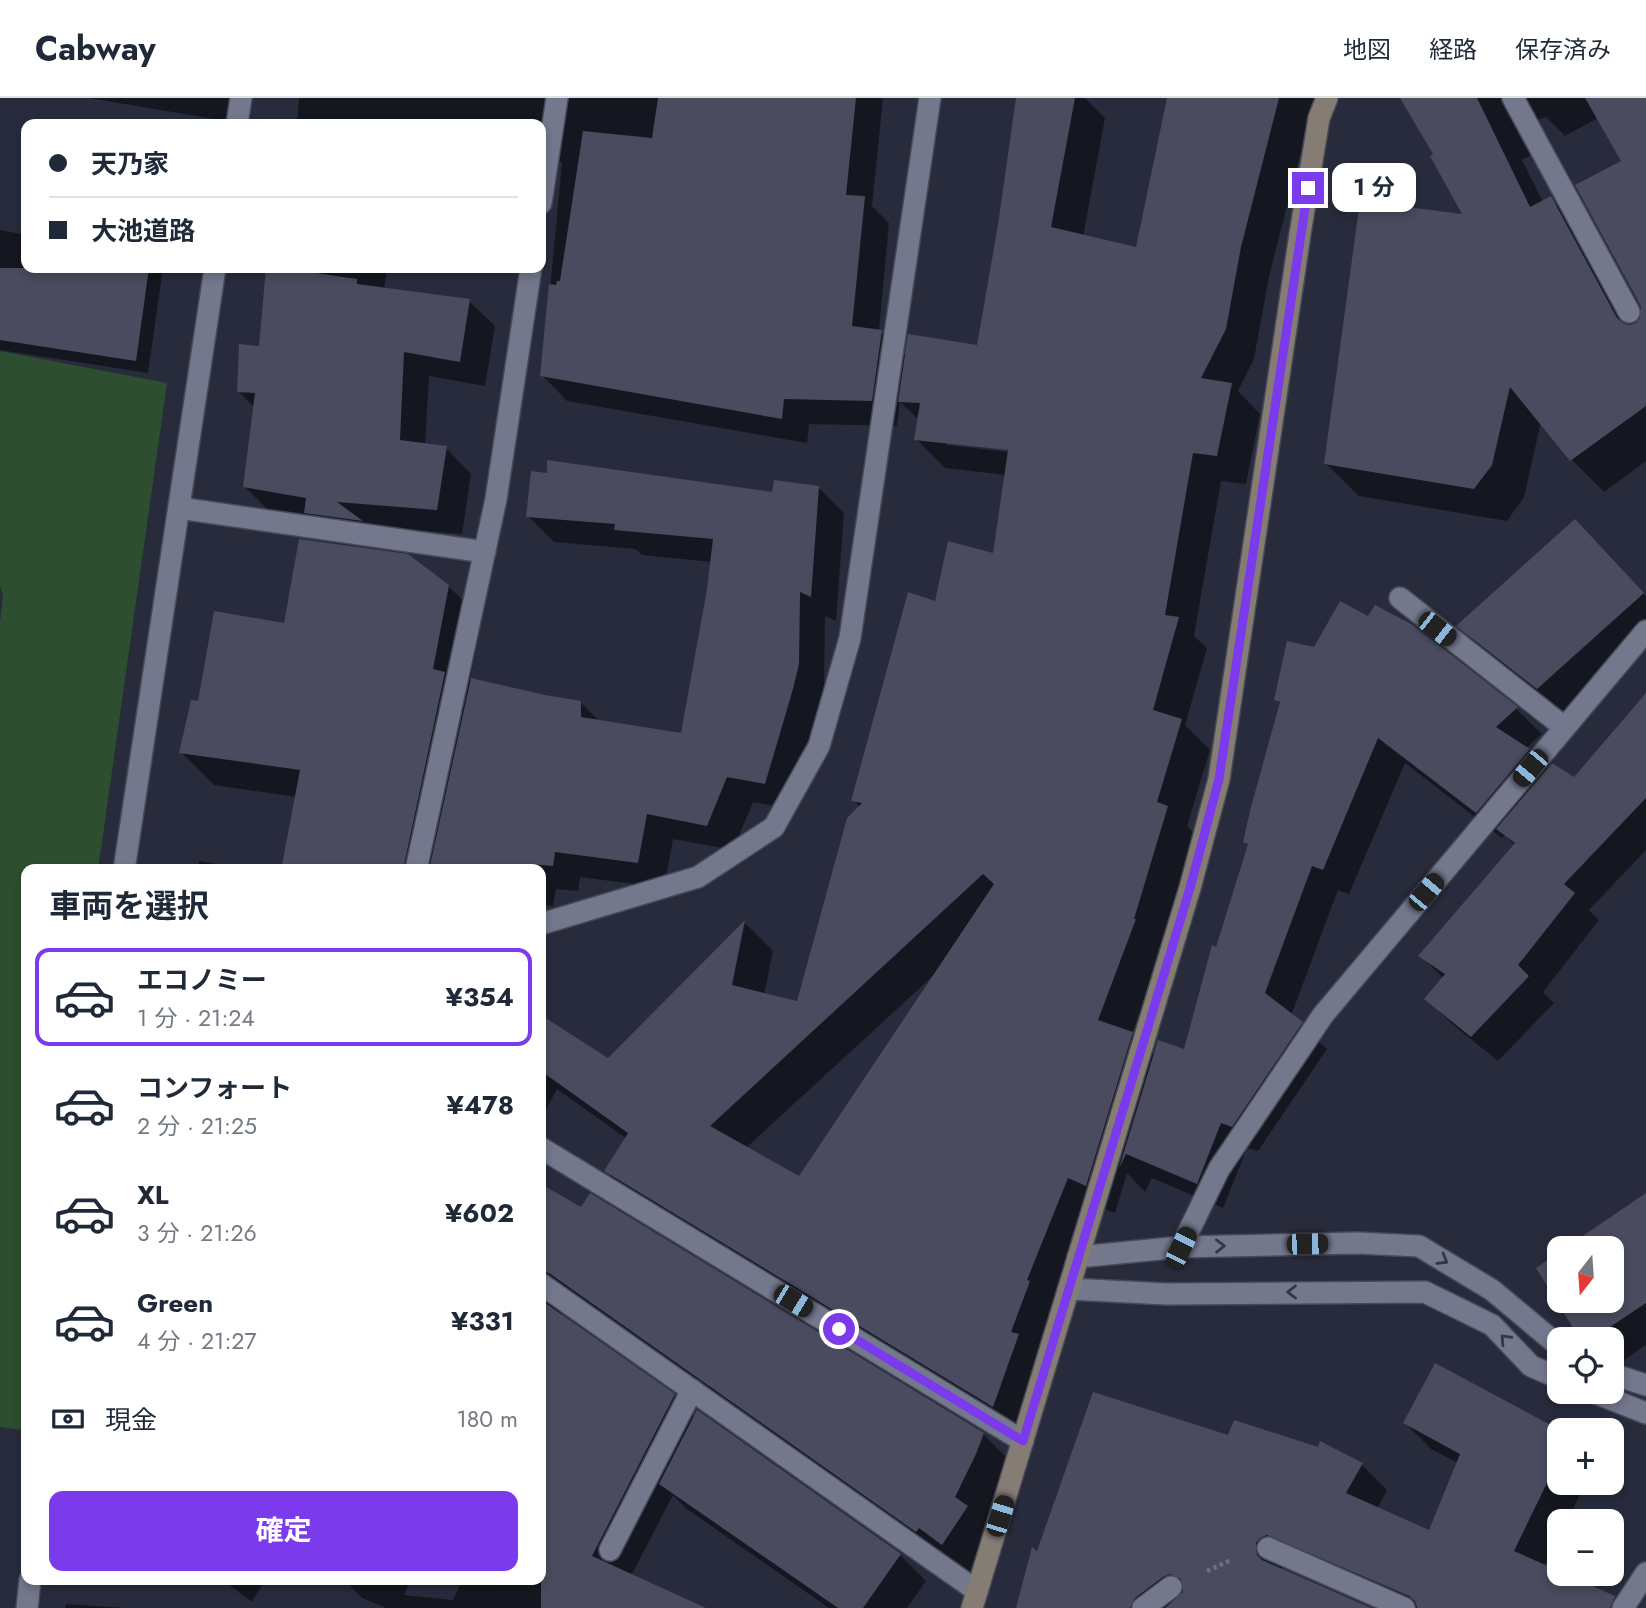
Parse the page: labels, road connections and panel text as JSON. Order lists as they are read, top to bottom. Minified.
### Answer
{"north":"bottom","page":{"header":"Cabway","nav":["地図","経路","保存済み"],"banner":["天乃家","大池道路"],"bubble":"1 分","heading":"車両を選択","list":[{"name":"エコノミー","note":"1 分 · 21:24","value":"¥354"},{"name":"コンフォート","note":"2 分 · 21:25","value":"¥478"},{"name":"XL","note":"3 分 · 21:26","value":"¥602"},{"name":"Green","note":"4 分 · 21:27","value":"¥331"}],"map_buttons":["+","−"],"pay":["現金","180 m"],"buttons":"確定"}}
